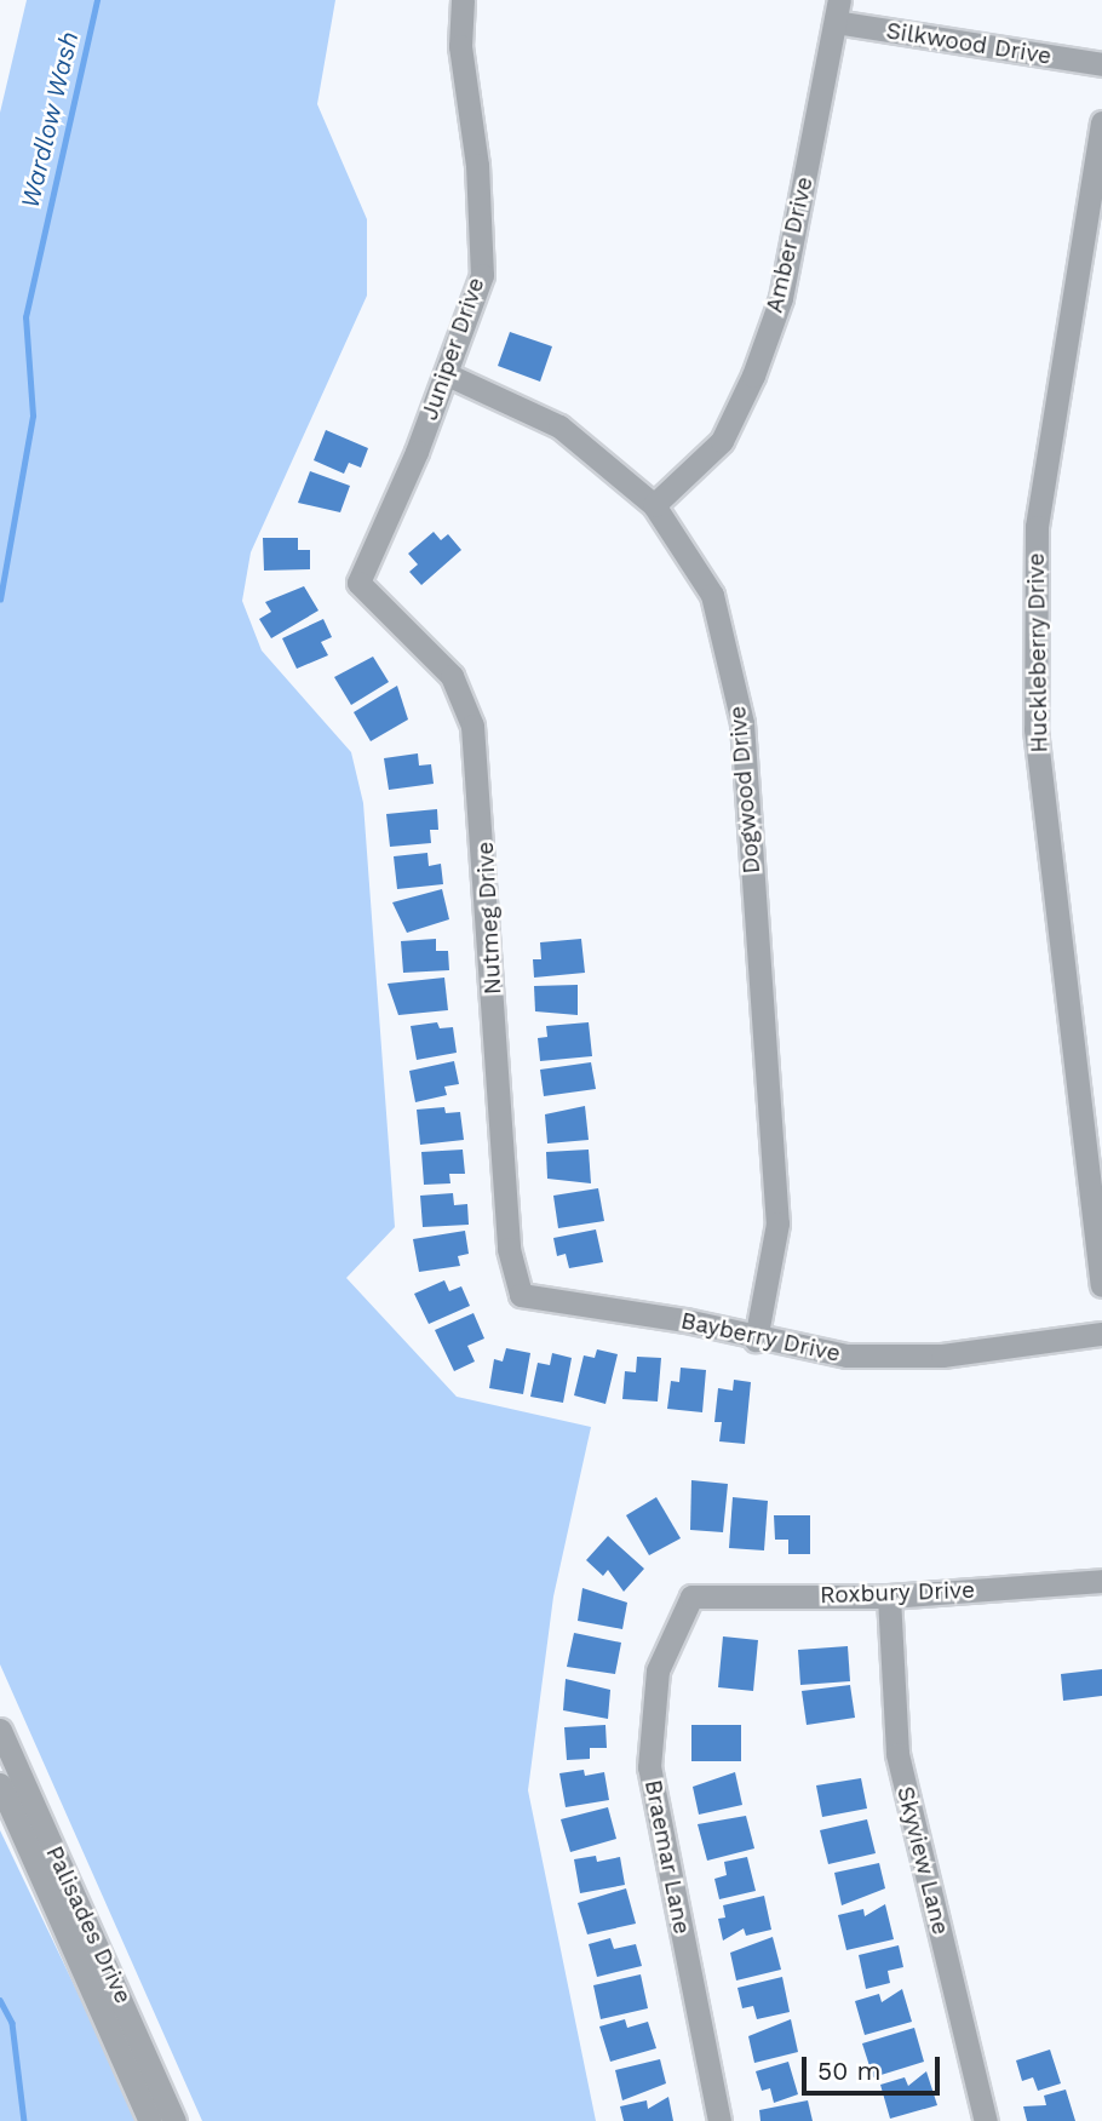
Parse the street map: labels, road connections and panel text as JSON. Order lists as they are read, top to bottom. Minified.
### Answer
{"streets":{"street":["Silkwood Drive","Amber Drive","Juniper Drive","Huckleberry Drive","Dogwood Drive","Nutmeg Drive","Bayberry Drive","Roxbury Drive","Braemar Lane","Skyview Lane","Palisades Drive"]},"crossings":[["Silkwood Drive","Amber Drive"],["Amber Drive","Dogwood Drive"],["Juniper Drive","Dogwood Drive"],["Juniper Drive","Nutmeg Drive"],["Dogwood Drive","Bayberry Drive"],["Nutmeg Drive","Bayberry Drive"],["Roxbury Drive","Braemar Lane"],["Roxbury Drive","Skyview Lane"]],"water":["Wardlow Wash"],"scale_bar":"50 m"}
